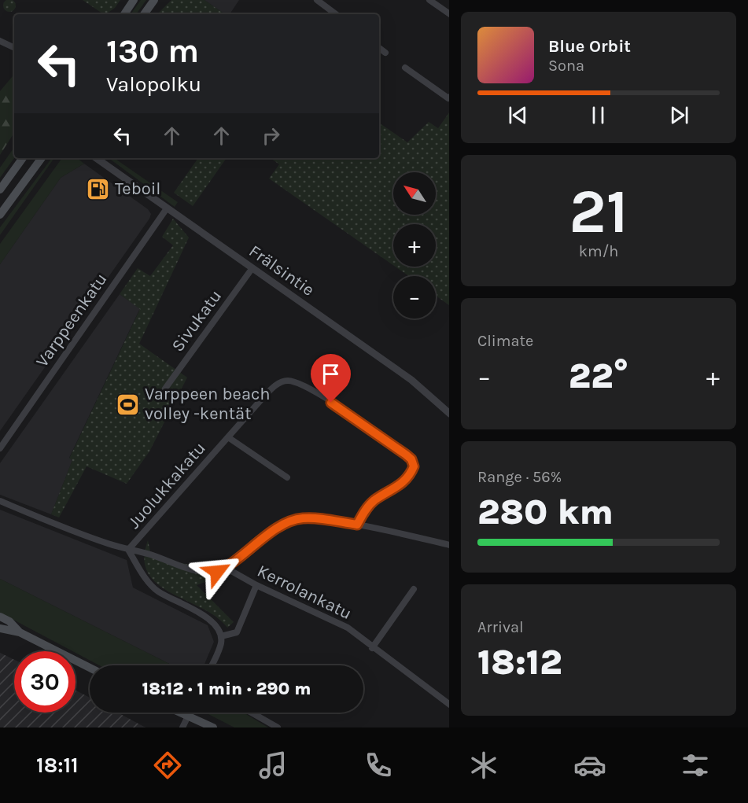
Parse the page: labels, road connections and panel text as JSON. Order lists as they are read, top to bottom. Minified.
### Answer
{"streets":{"street":["Frälsintie","Varppeenkatu","Sivukatu","Juolukkakatu","Kerrolankatu"]},"crossings":[["Frälsintie","Varppeenkatu"],["Frälsintie","Sivukatu"]],"places":{"fuel station":["Teboil"],"sports":["Varppeen beach volley -kentät"]},"north":"top left","page":{"turn":["130 m","Valopolku"],"song":["Blue Orbit","Sona"],"tile":[["21","km/h"],"Climate",["Range · 56%","280 km"],["Arrival","18:12"]],"map_buttons":["+","−"],"heat":["−","22°","+"],"limit":"30","trip":"18:12 · 1 min · 290 m","tabs":"18:11"}}
